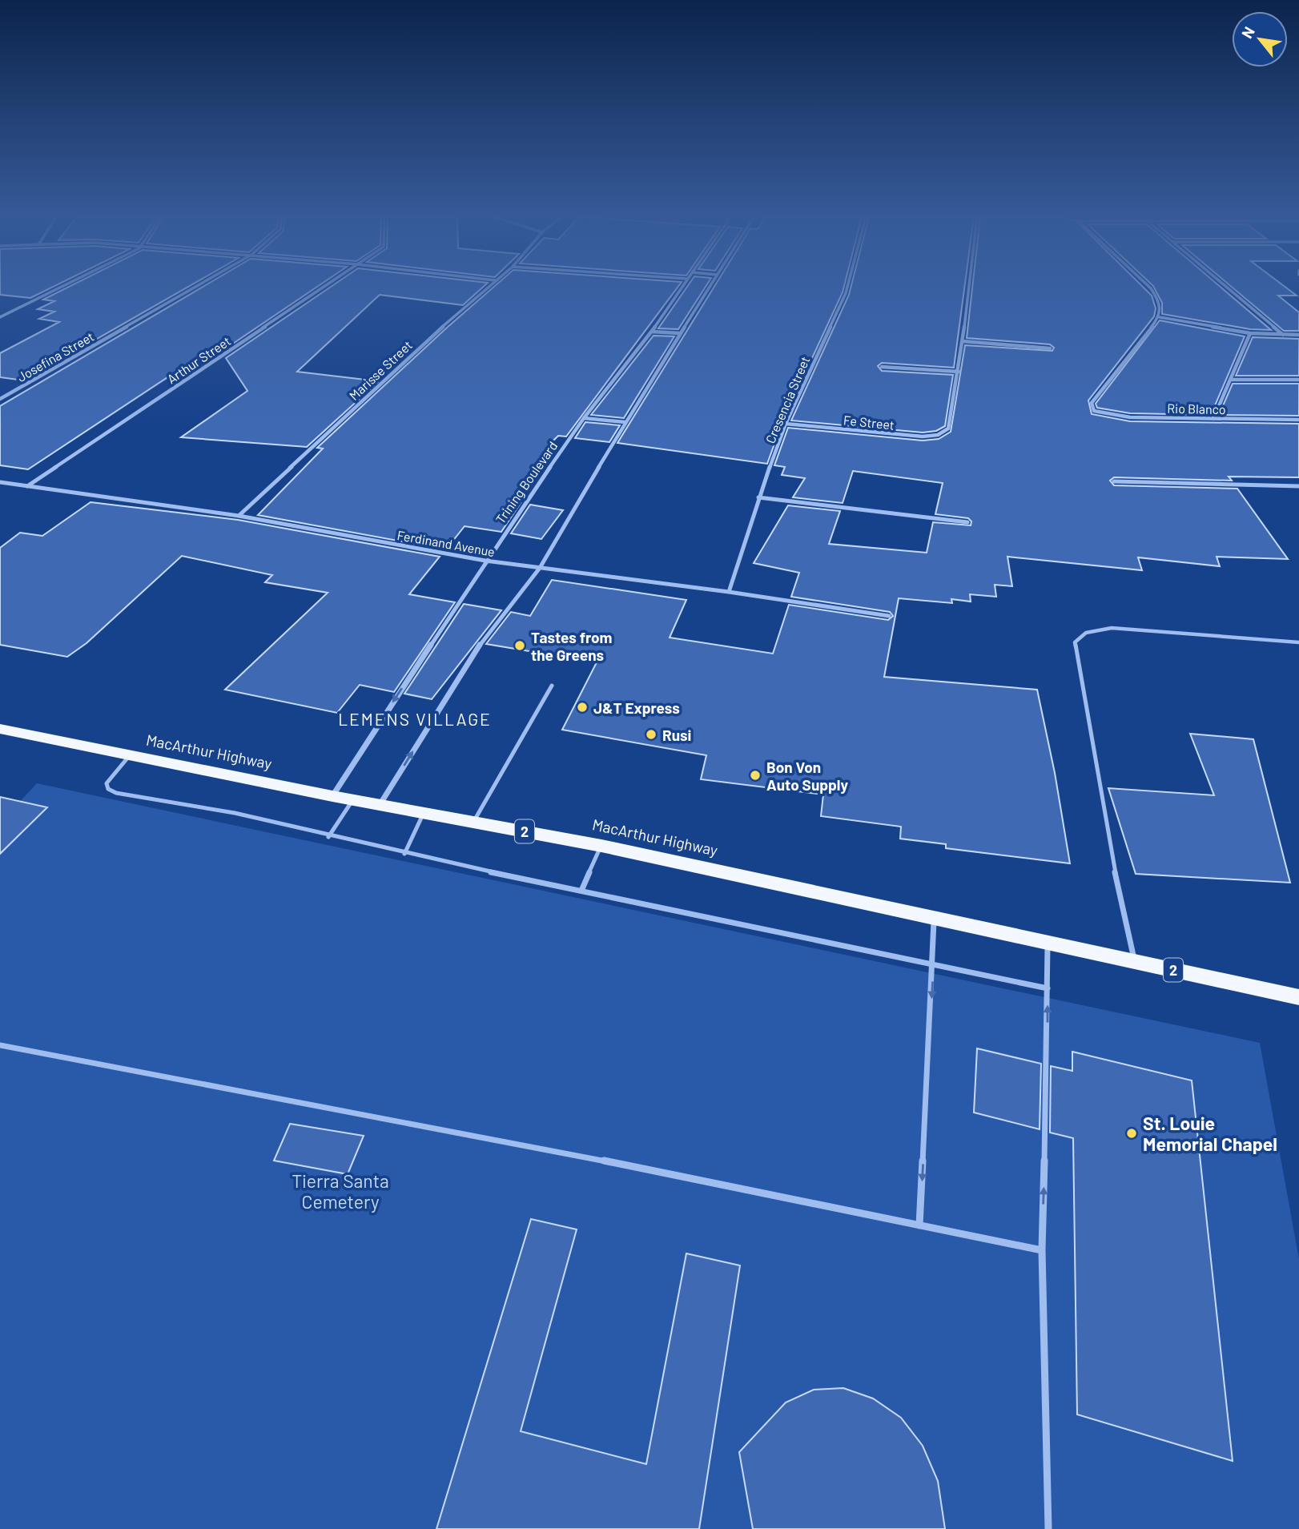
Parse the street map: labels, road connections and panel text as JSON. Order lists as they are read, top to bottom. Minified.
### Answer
{"streets":{"highway":["MacArthur Highway","2"],"street":["Josefina Street","Arthur Street","Marisse Street","Cresencia Street","Rio Blanco","Fe Street","Trining Boulevard","Ferdinand Avenue"]},"crossings":[["Arthur Street","Ferdinand Avenue"],["Marisse Street","Ferdinand Avenue"],["Cresencia Street","Fe Street"],["Cresencia Street","Ferdinand Avenue"],["Trining Boulevard","Ferdinand Avenue"],["Trining Boulevard","MacArthur Highway"]],"districts":["LEMENS VILLAGE"],"parks":["Tierra Santa Cemetery"],"places":["Tastes from the Greens","J&T Express","Rusi","Bon Von Auto Supply","St. Louie Memorial Chapel"],"north":"top left"}
